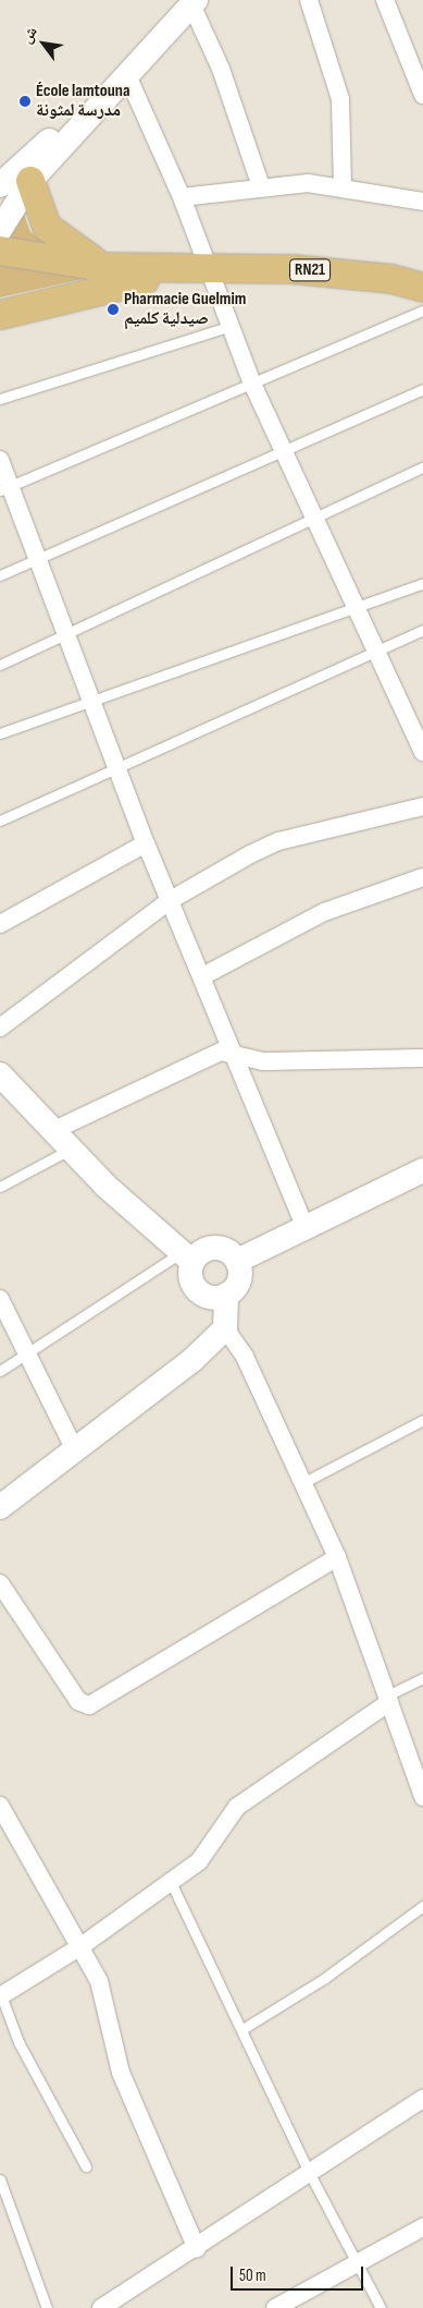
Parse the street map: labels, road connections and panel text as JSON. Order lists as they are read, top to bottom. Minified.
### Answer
{"streets":{"main road":["RN21"]},"places":["École lamtouna مدرسة لمثونة","Pharmacie Guelmim صيدلية كلميم"],"scale_bar":"50 m","north":"top left"}
